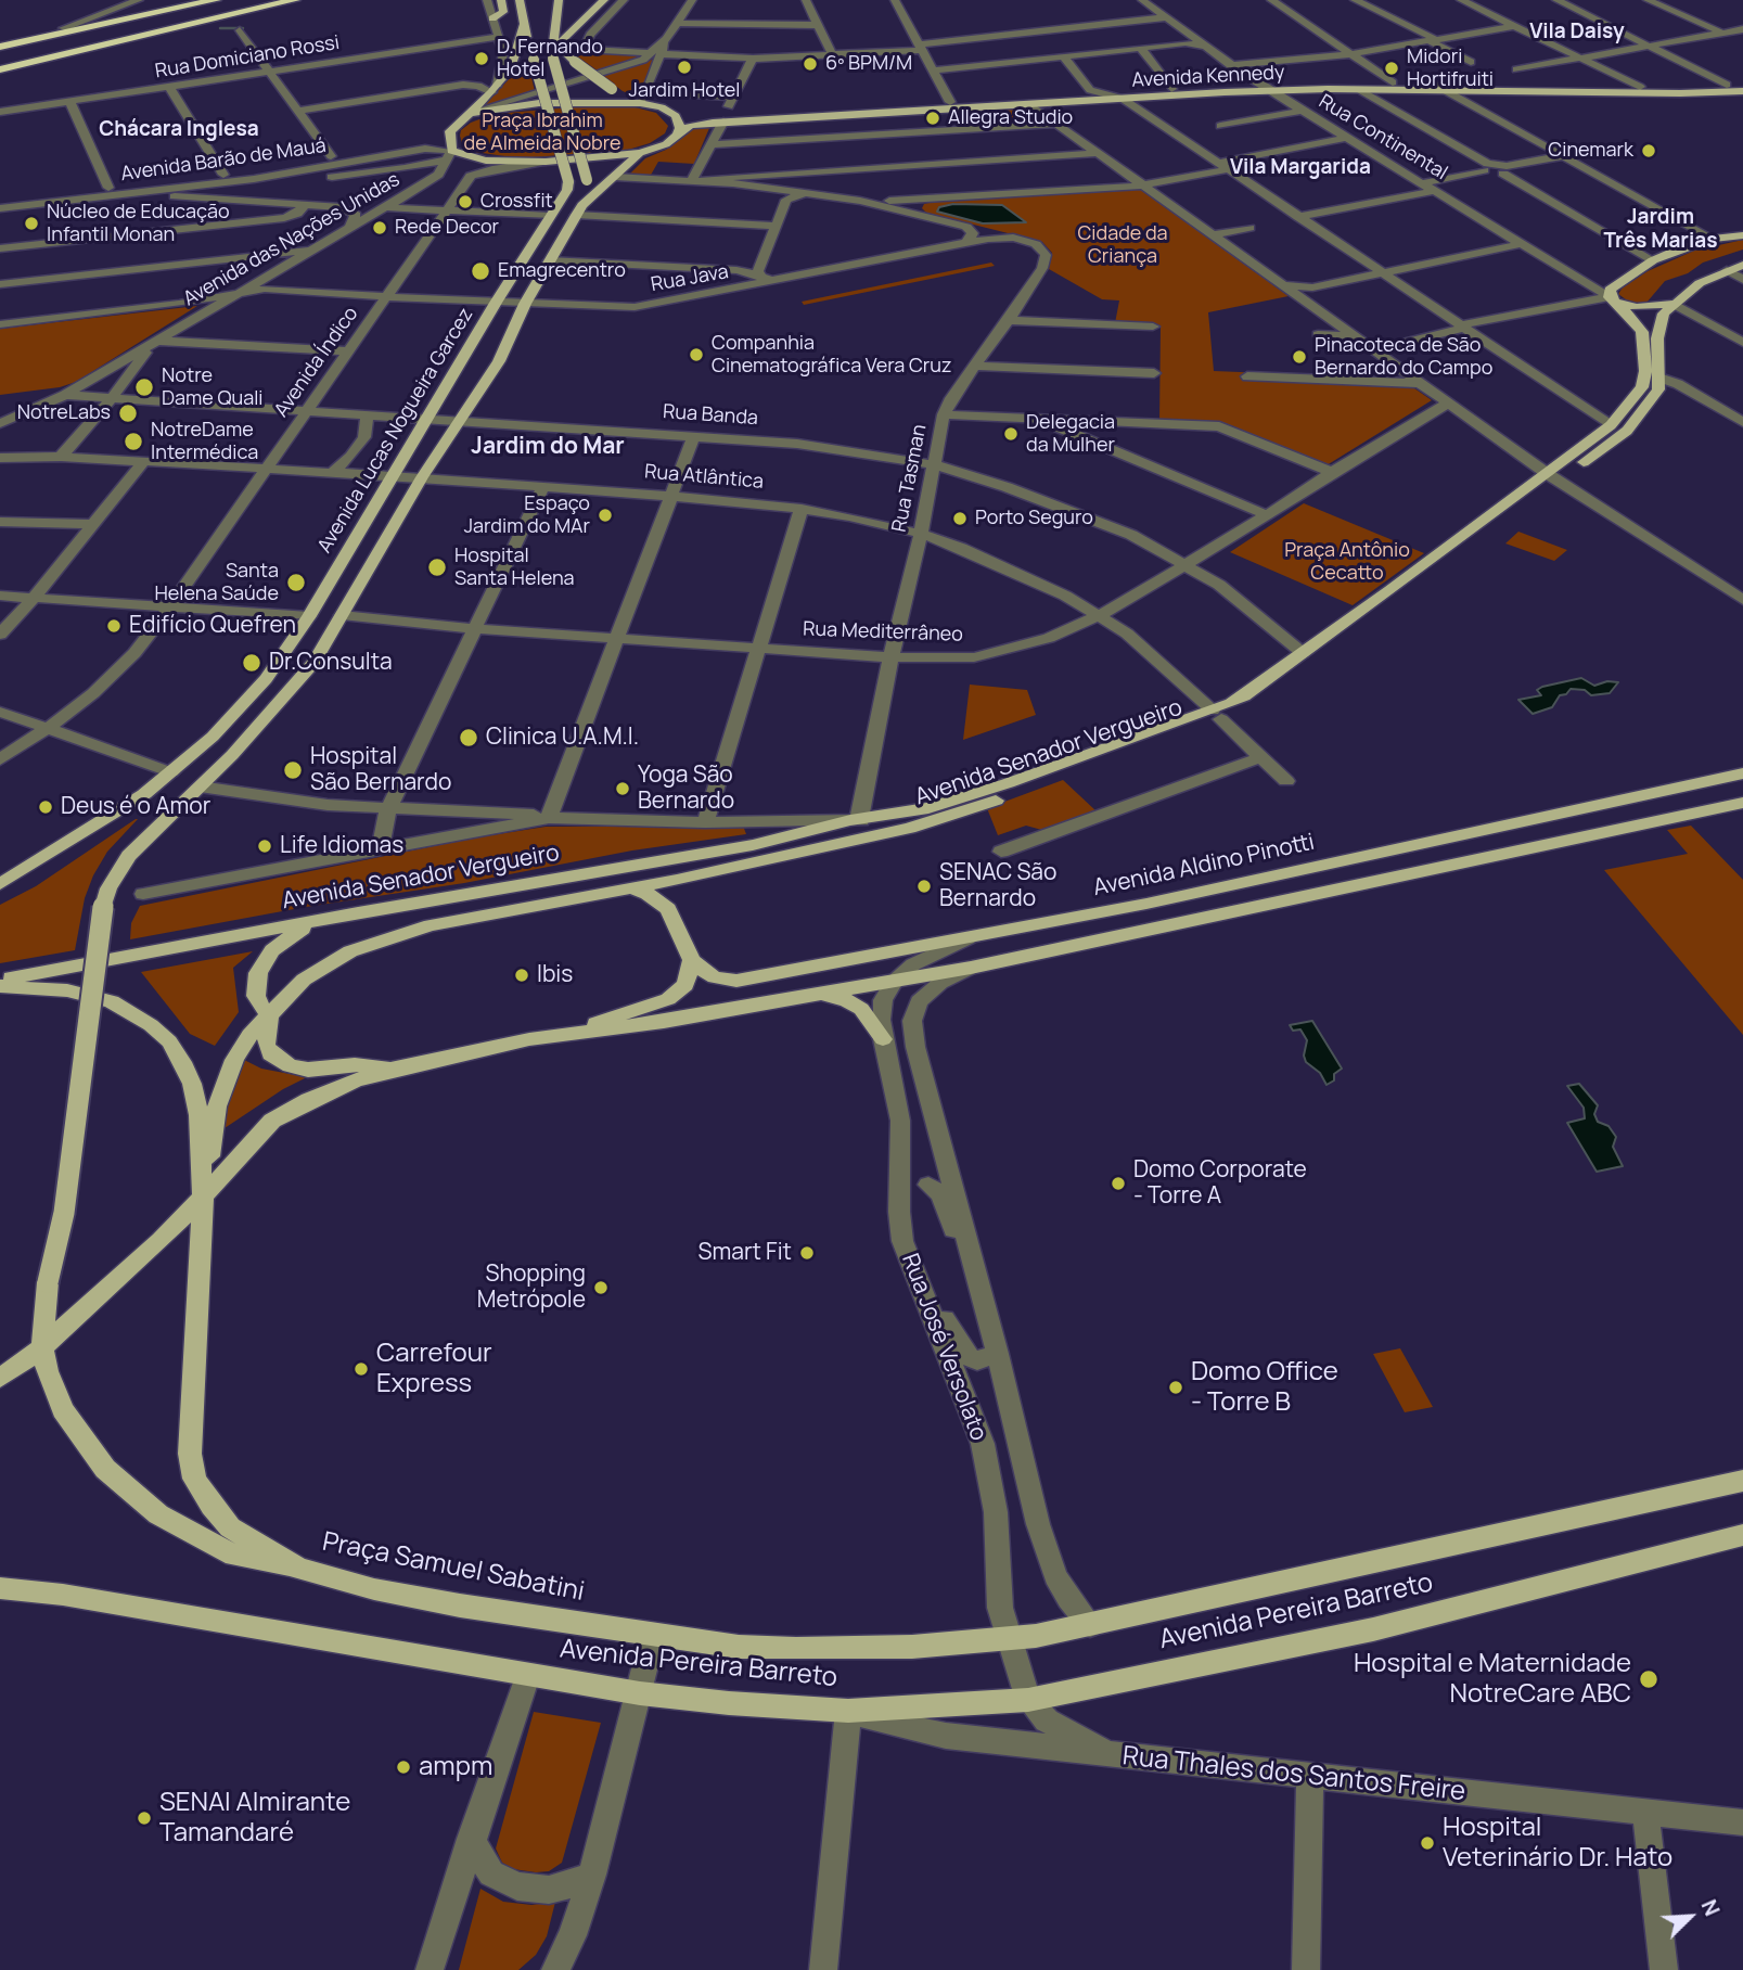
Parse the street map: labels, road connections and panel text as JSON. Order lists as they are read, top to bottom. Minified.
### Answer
{"streets":{"main road":["Avenida Kennedy","Avenida Lucas Nogueira Garcez","Avenida Senador Vergueiro","Avenida Aldino Pinotti","Praça Samuel Sabatini","Avenida Pereira Barreto"],"street":["Rua Domiciano Rossi","Rua Continental","Avenida Barão de Mauá","Avenida das Nações Unidas","Rua Java","Avenida Índico","Rua Banda","Rua Atlântica","Rua Tasman","Rua Mediterrâneo","Rua José Versolato","Rua Thales dos Santos Freire"]},"crossings":[["Avenida Kennedy","Rua Continental"],["Rua Continental","Avenida Senador Vergueiro"],["Avenida Barão de Mauá","Avenida das Nações Unidas"],["Avenida das Nações Unidas","Rua Java"],["Avenida das Nações Unidas","Rua Banda"],["Rua Java","Avenida Índico"],["Rua Java","Avenida Lucas Nogueira Garcez"],["Rua Java","Rua Tasman"],["Avenida Índico","Rua Banda"],["Avenida Índico","Rua Atlântica"],["Rua Banda","Avenida Lucas Nogueira Garcez"],["Rua Banda","Rua Tasman"],["Rua Banda","Rua Mediterrâneo"],["Rua Banda","Avenida Senador Vergueiro"],["Avenida Lucas Nogueira Garcez","Rua Atlântica"],["Rua Atlântica","Rua Tasman"],["Rua Atlântica","Rua Mediterrâneo"],["Rua Atlântica","Avenida Senador Vergueiro"],["Rua Tasman","Rua Mediterrâneo"],["Rua Tasman","Avenida Senador Vergueiro"],["Avenida Senador Vergueiro","Praça Samuel Sabatini"],["Rua José Versolato","Avenida Pereira Barreto"],["Rua José Versolato","Rua Thales dos Santos Freire"],["Praça Samuel Sabatini","Avenida Pereira Barreto"],["Avenida Pereira Barreto","Rua Thales dos Santos Freire"]],"districts":["Vila Daisy","Chácara Inglesa","Vila Margarida","Jardim Três Marias","Jardim do Mar"],"parks":["Praça Ibrahim de Almeida Nobre","Cidade da Criança","Praça Antônio Cecatto"],"places":["D. Fernando Hotel","6º BPM/M","Jardim Hotel","Midori Hortifruiti","Allegra Studio","Cinemark","Crossfit","Núcleo de Educação Infantil Monan","Rede Decor","Emagrecentro","Companhia Cinematográfica Vera Cruz","Pinacoteca de São Bernardo do Campo","Notre Dame Quali","NotreLabs","Delegacia da Mulher","NotreDame Intermédica","Espaço Jardim do MAr","Porto Seguro","Hospital Santa Helena","Santa Helena Saúde","Edifício Quefren","Dr.Consulta","Clinica U.A.M.I.","Hospital São Bernardo","Yoga São Bernardo","Deus é o Amor","Life Idiomas","SENAC São Bernardo","Ibis","Domo Corporate - Torre A","Smart Fit","Shopping Metrópole","Carrefour Express","Domo Office - Torre B","Hospital e Maternidade NotreCare ABC","ampm","SENAI Almirante Tamandaré","Hospital Veterinário Dr. Hato"],"north":"top right"}
